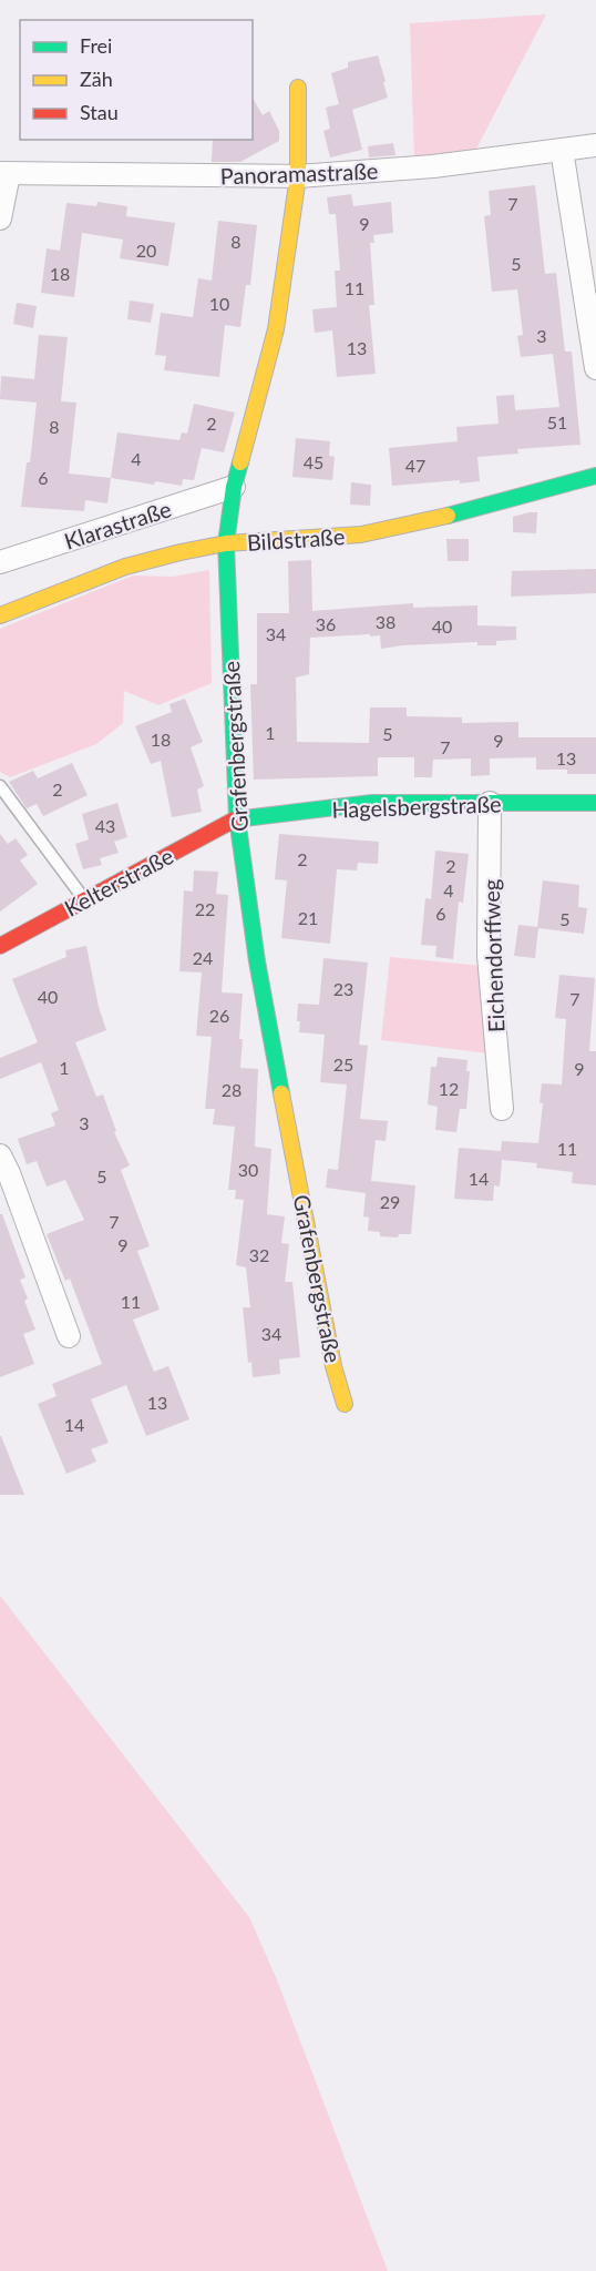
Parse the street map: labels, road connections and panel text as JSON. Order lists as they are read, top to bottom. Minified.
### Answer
{"streets":{"street":["Panoramastraße","Klarastraße","Bildstraße","Grafenbergstraße","Hagelsbergstraße","Kelterstraße","Eichendorffweg"]},"crossings":[["Panoramastraße","Grafenbergstraße"],["Klarastraße","Grafenbergstraße"],["Bildstraße","Grafenbergstraße"],["Grafenbergstraße","Hagelsbergstraße"],["Grafenbergstraße","Kelterstraße"],["Hagelsbergstraße","Kelterstraße"],["Hagelsbergstraße","Eichendorffweg"]],"house_numbers":["7","9","8","20","5","18","11","10","3","13","51","2","8","4","45","47","6","38","36","40","34","1","5","18","9","7","13","2","43","2","2","4","22","6","21","5","24","23","40","7","26","25","1","9","12","28","3","11","30","5","14","29","7","9","32","11","34","13","14"],"legend":["Frei","Zäh","Stau"]}
